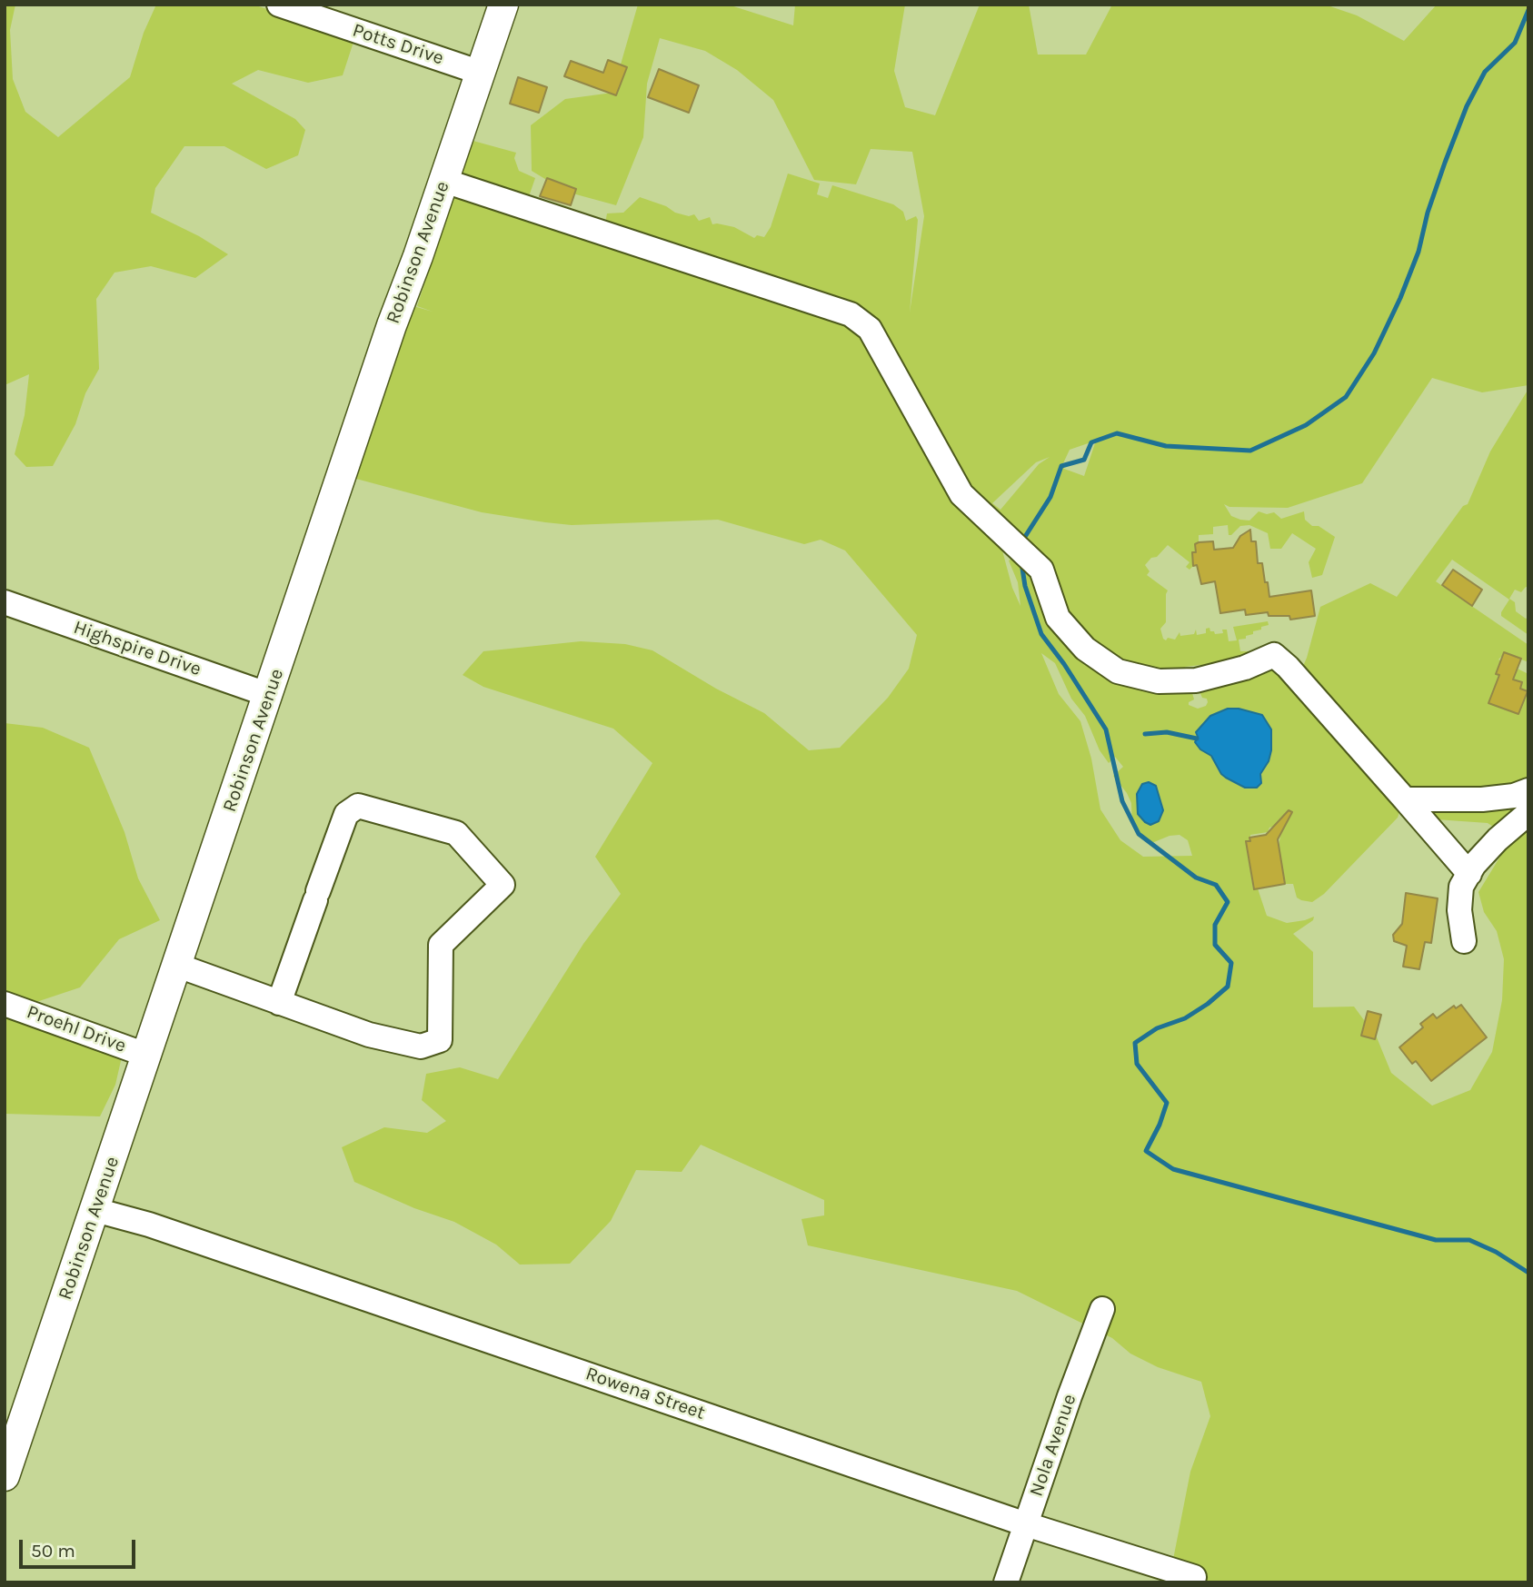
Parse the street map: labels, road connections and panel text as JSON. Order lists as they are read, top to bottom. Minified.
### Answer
{"streets":{"main road":["Robinson Avenue"],"street":["Potts Drive","Highspire Drive","Proehl Drive","Rowena Street","Nola Avenue"]},"crossings":[["Potts Drive","Robinson Avenue"],["Robinson Avenue","Highspire Drive"],["Robinson Avenue","Proehl Drive"],["Robinson Avenue","Rowena Street"],["Rowena Street","Nola Avenue"]],"scale_bar":"50 m"}
